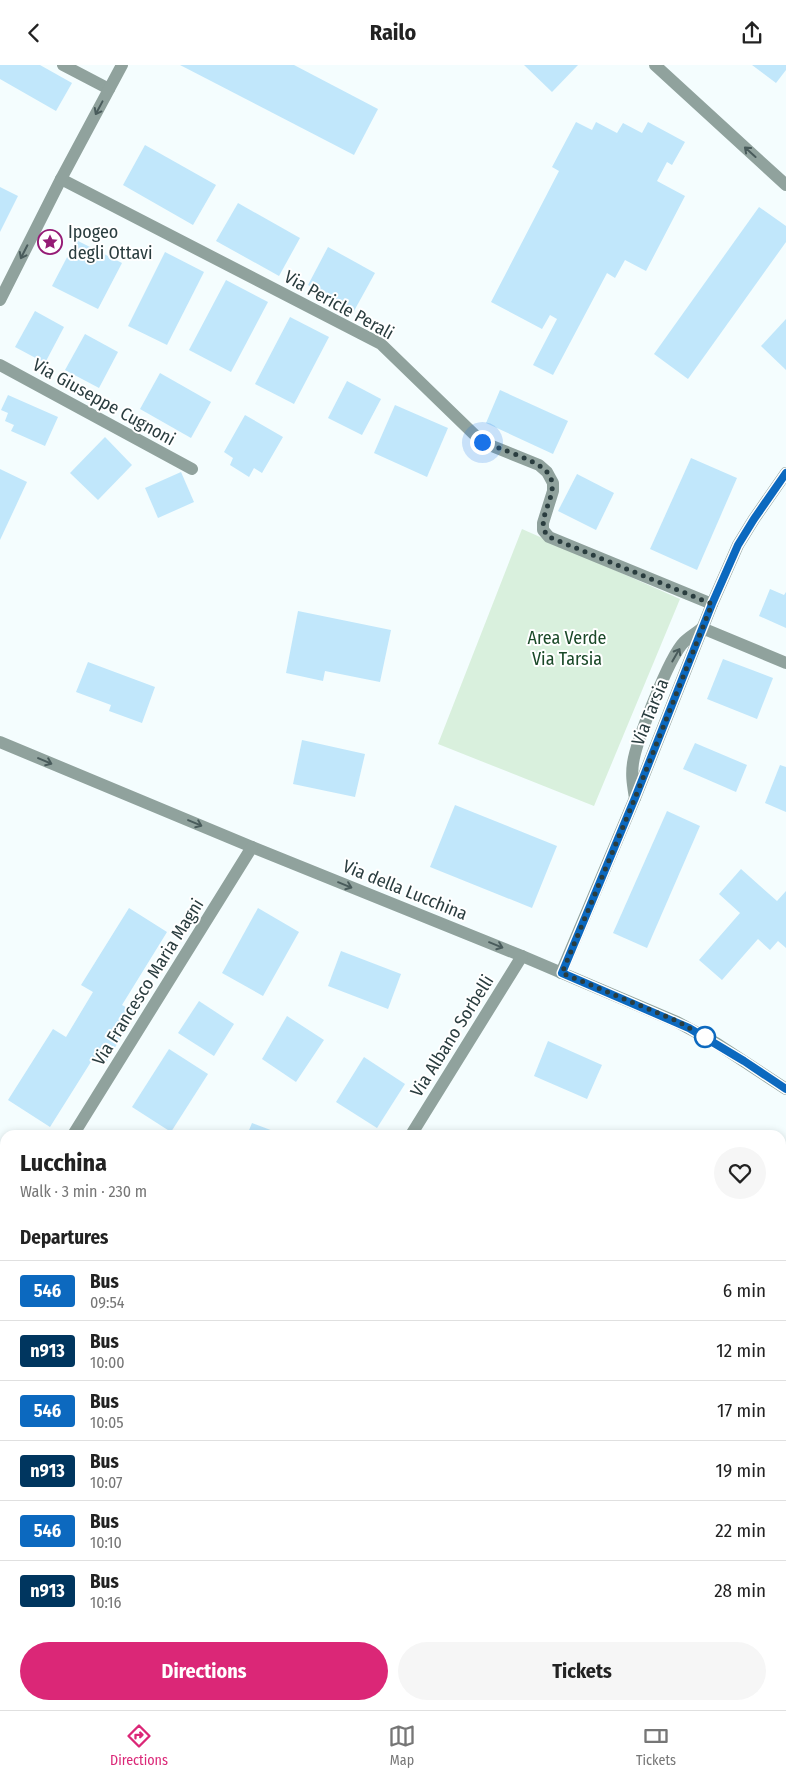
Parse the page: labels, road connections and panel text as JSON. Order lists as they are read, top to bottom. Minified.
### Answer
{"streets":{"street":["Via Pericle Perali","Via Giuseppe Cugnoni","Via Tarsia","Via della Lucchina","Via Francesco Maria Magni","Via Albano Sorbelli"]},"crossings":[["Via Pericle Perali","Via Tarsia"],["Via Tarsia","Via della Lucchina"],["Via della Lucchina","Via Francesco Maria Magni"],["Via della Lucchina","Via Albano Sorbelli"]],"one_way":["Via Tarsia","Via della Lucchina"],"parks":["Area Verde Via Tarsia"],"places":{"place":["Ipogeo degli Ottavi"]},"lines":["bus line 546"],"page":{"header":"Railo","heading":[["Lucchina","Walk · 3 min · 230 m"],"Departures"],"list":[{"mark":"546","name":"Bus","note":"09:54","value":"6 min"},{"mark":"n913","name":"Bus","note":"10:00","value":"12 min"},{"mark":"546","name":"Bus","note":"10:05","value":"17 min"},{"mark":"n913","name":"Bus","note":"10:07","value":"19 min"},{"mark":"546","name":"Bus","note":"10:10","value":"22 min"},{"mark":"n913","name":"Bus","note":"10:16","value":"28 min"}],"buttons":["Directions","Tickets"],"tabs":["Directions","Map","Tickets"]}}
